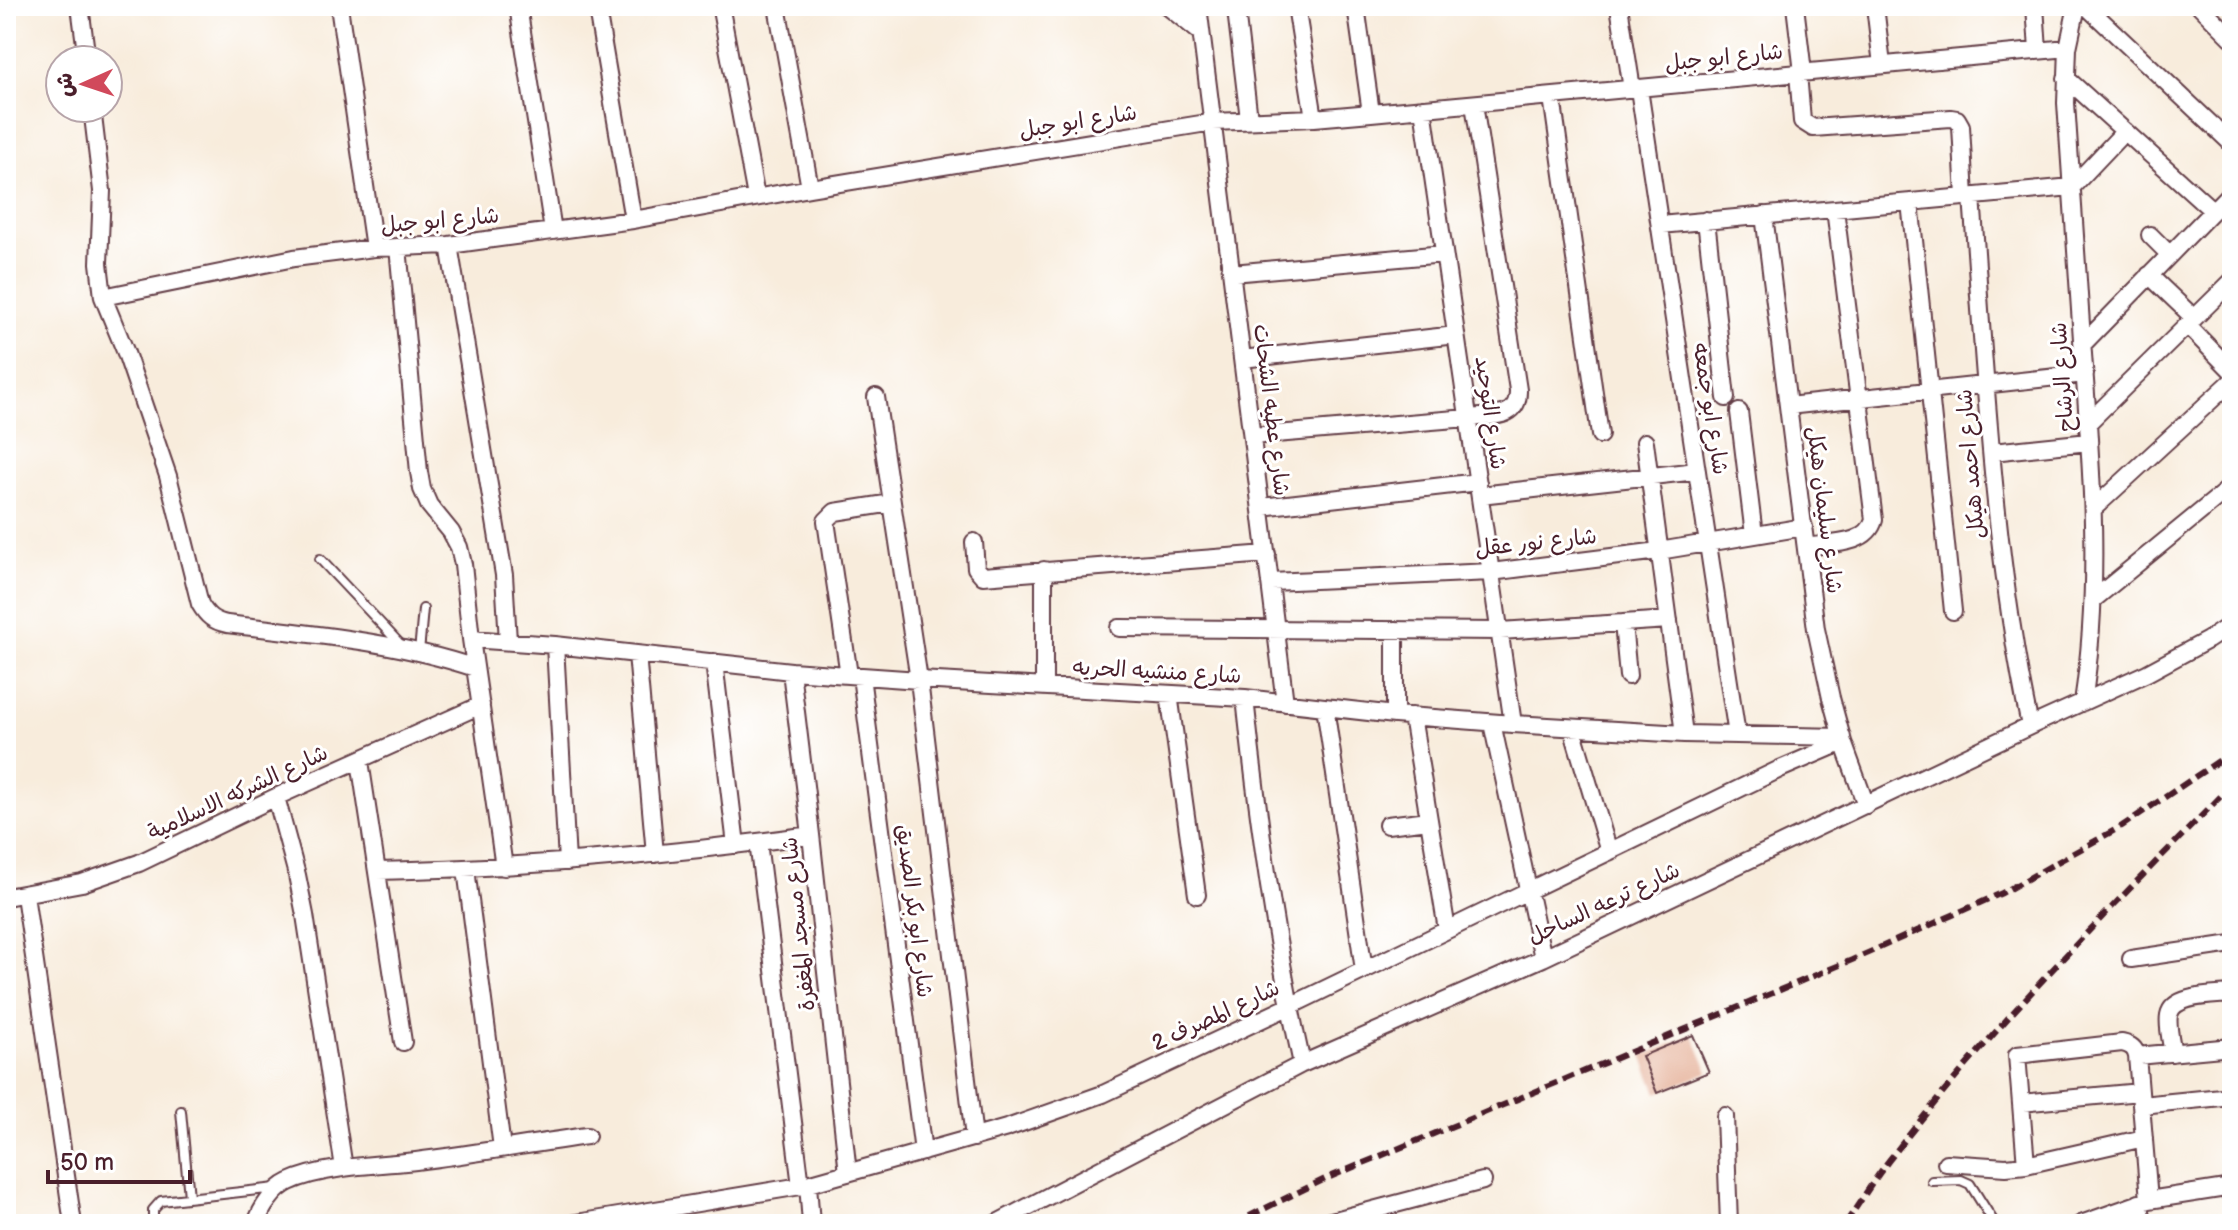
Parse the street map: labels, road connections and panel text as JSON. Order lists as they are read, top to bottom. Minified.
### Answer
{"streets":{"street":["شارع ابو جبل","شارع الرشاح","شارع ابو جمعه","شارع عطيه الشحات","شارع التوحيد","شارع احمد هيكل","شارع سليمان هيكل","شارع نور عقل","شارع منشيه الحريه","شارع الشركه الاسلامية","شارع ترعه الساحل","شارع ابو بكر الصديق","شارع مسجد المغفرة","شارع المصرف 2"]},"crossings":[["شارع ابو جبل","شارع الرشاح"],["شارع ابو جبل","شارع ابو جمعه"],["شارع ابو جبل","شارع عطيه الشحات"],["شارع ابو جبل","شارع التوحيد"],["شارع ابو جبل","شارع احمد هيكل"],["شارع الرشاح","شارع ترعه الساحل"],["شارع ابو جمعه","شارع نور عقل"],["شارع ابو جمعه","شارع منشيه الحريه"],["شارع عطيه الشحات","شارع نور عقل"],["شارع عطيه الشحات","شارع منشيه الحريه"],["شارع التوحيد","شارع نور عقل"],["شارع التوحيد","شارع منشيه الحريه"],["شارع احمد هيكل","شارع ترعه الساحل"],["شارع سليمان هيكل","شارع نور عقل"],["شارع سليمان هيكل","شارع منشيه الحريه"],["شارع سليمان هيكل","شارع ترعه الساحل"],["شارع سليمان هيكل","شارع المصرف 2"],["شارع منشيه الحريه","شارع ابو بكر الصديق"],["شارع منشيه الحريه","شارع مسجد المغفرة"],["شارع منشيه الحريه","شارع المصرف 2"],["شارع ابو بكر الصديق","شارع المصرف 2"],["شارع مسجد المغفرة","شارع المصرف 2"]],"scale_bar":"50 m","north":"left"}
